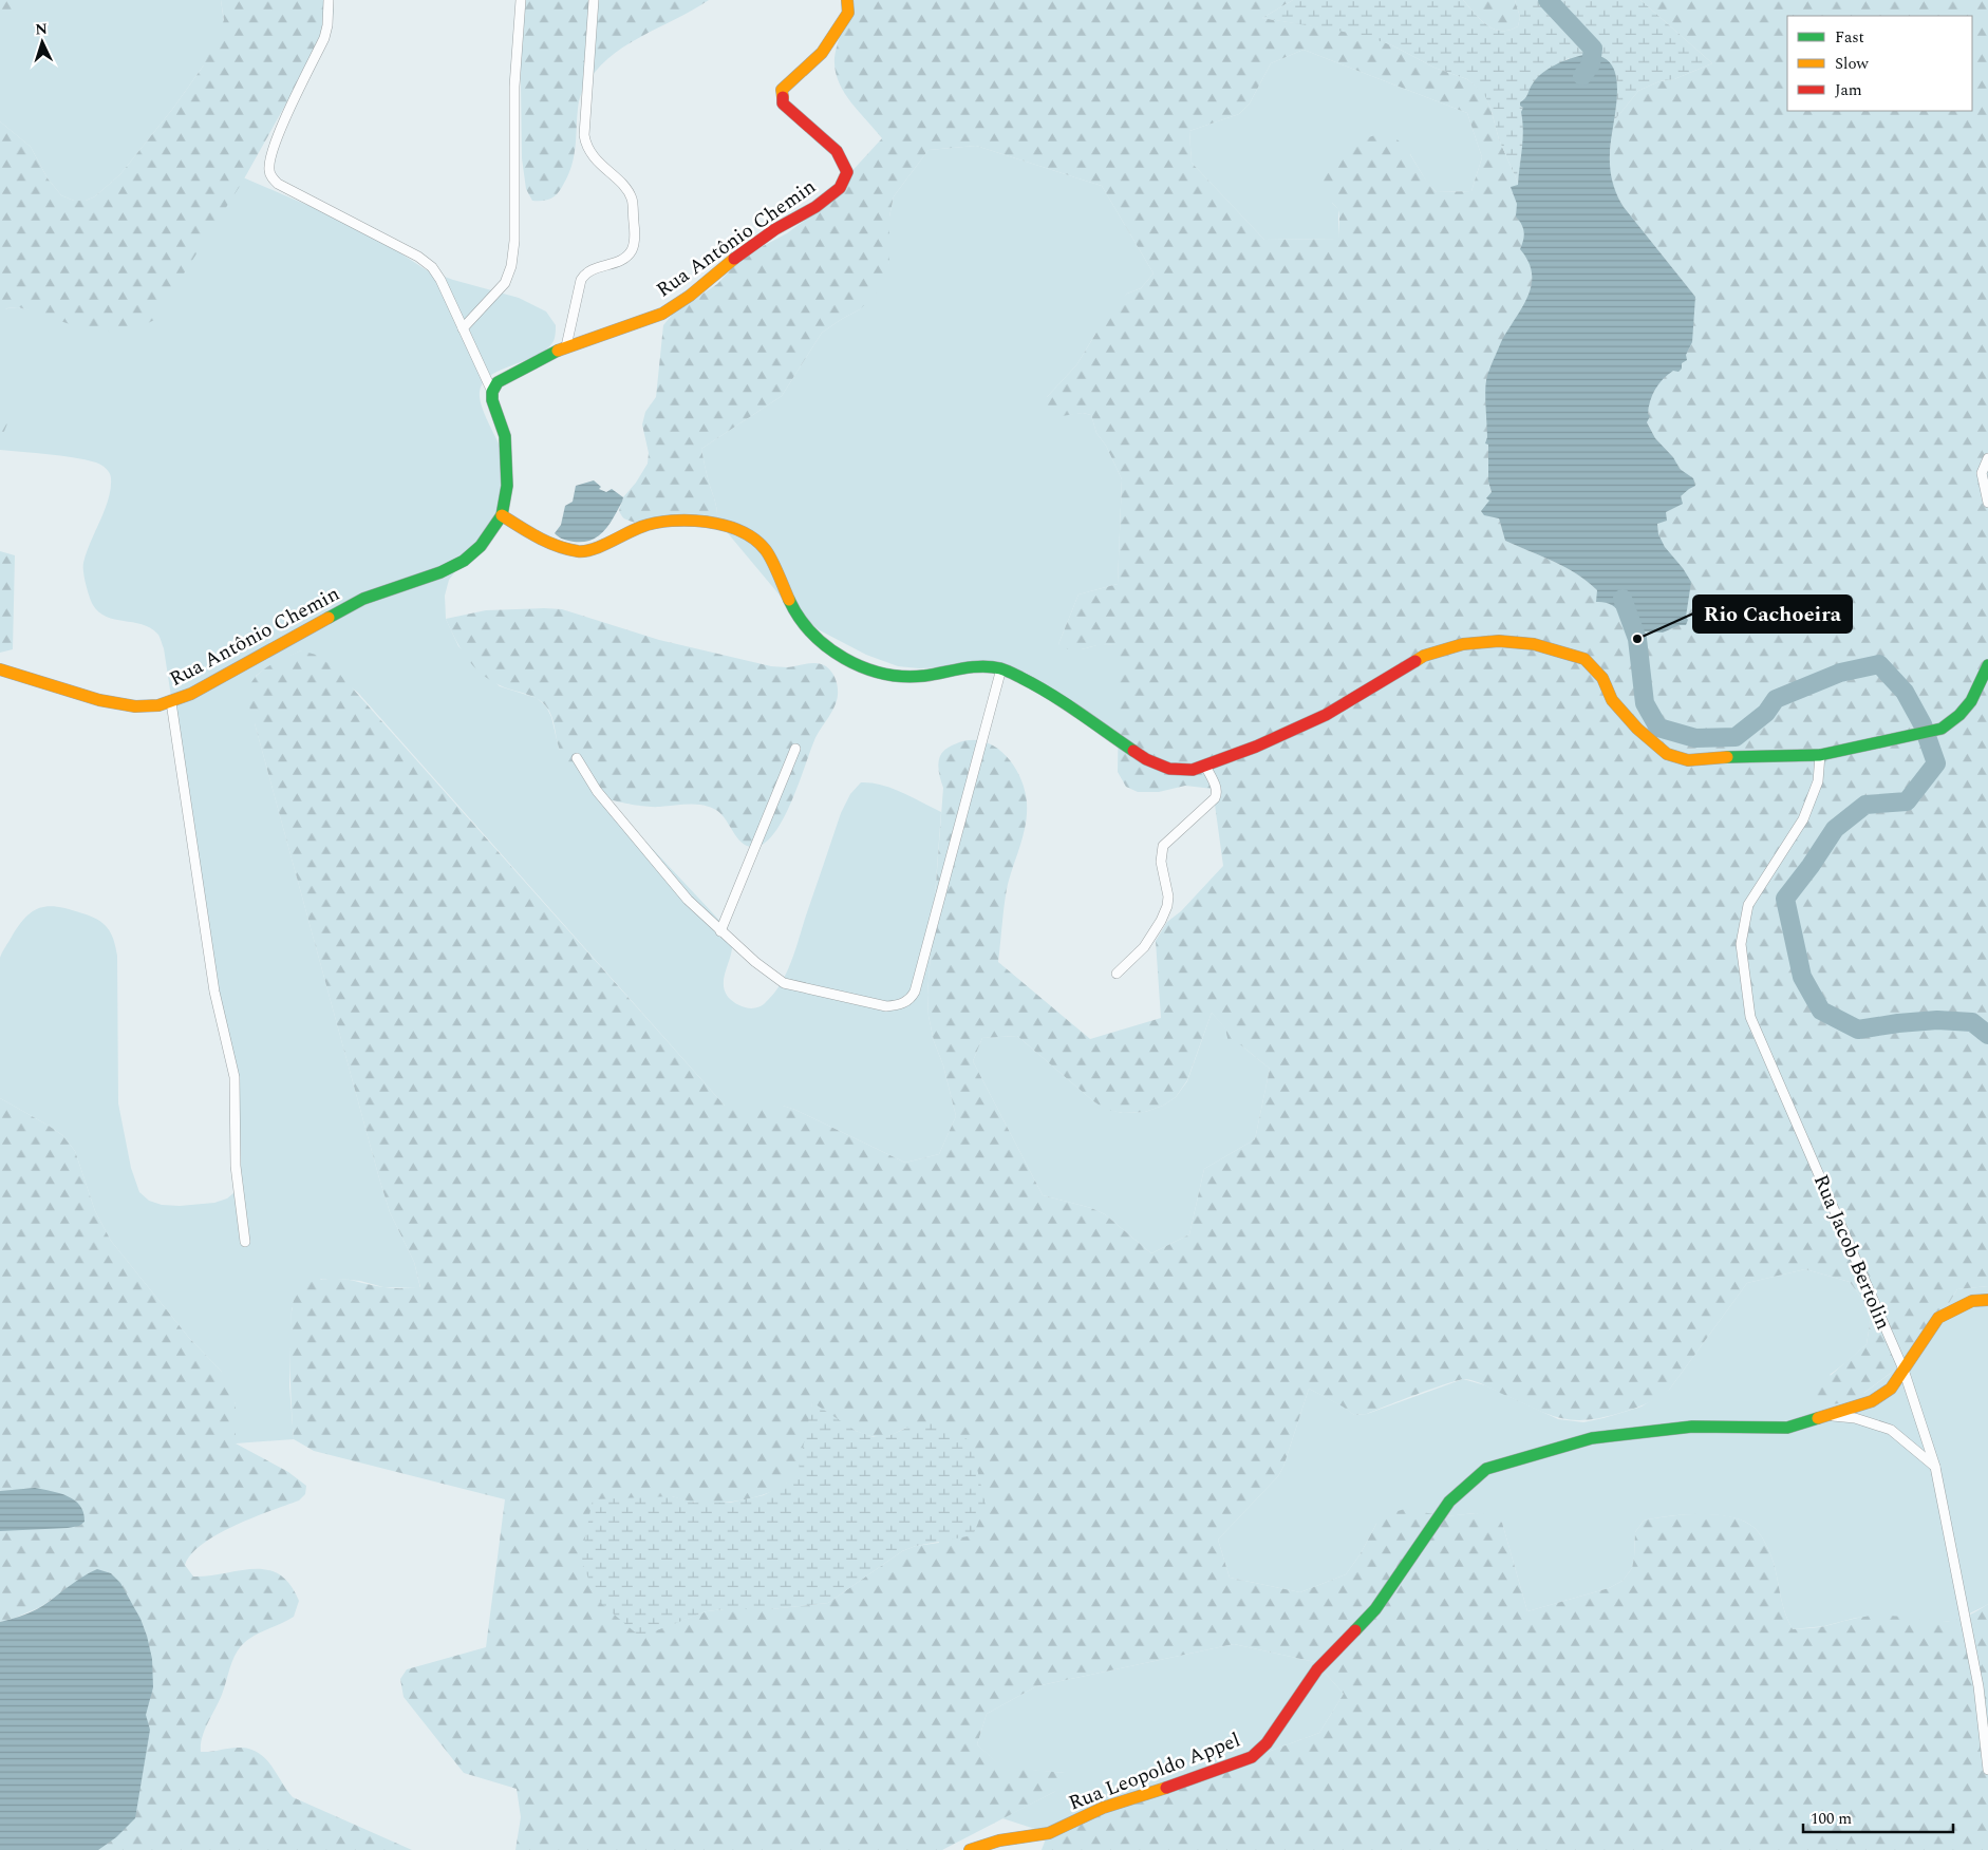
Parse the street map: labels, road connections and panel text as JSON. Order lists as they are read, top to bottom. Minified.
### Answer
{"streets":{"street":["Rua Antônio Chemin","Rua Jacob Bertolin","Rua Leopoldo Appel"]},"crossings":[["Rua Jacob Bertolin","Rua Leopoldo Appel"]],"places":["Rio Cachoeira"],"legend":["Fast","Slow","Jam"],"scale_bar":"100 m","north":"top"}
